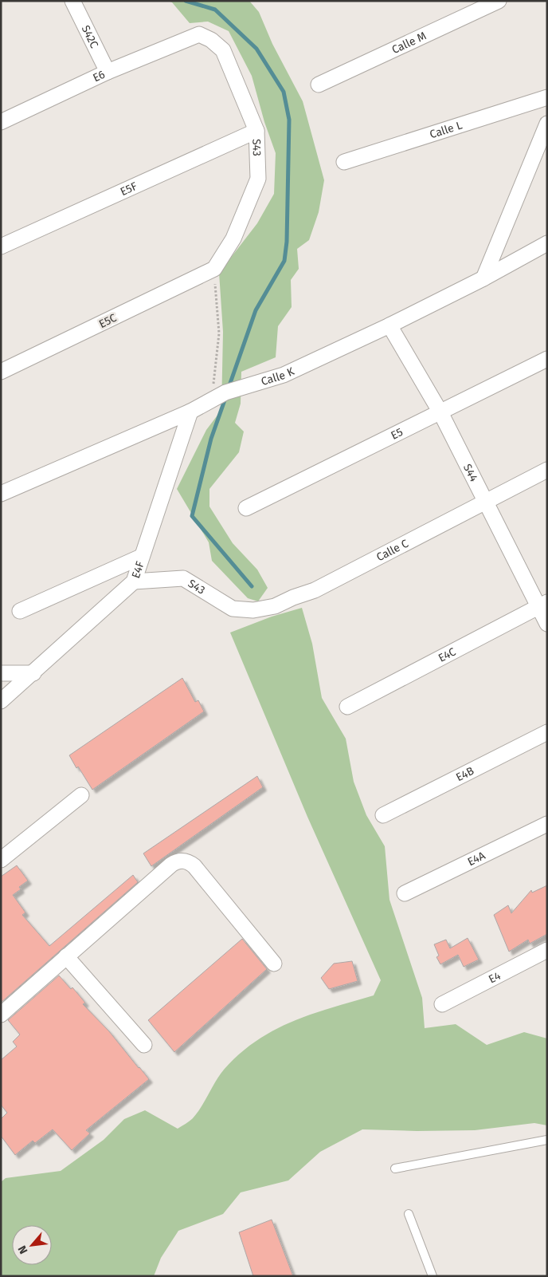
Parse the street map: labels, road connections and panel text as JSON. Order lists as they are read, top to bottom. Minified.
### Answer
{"streets":{"street":["S42C","Calle M","E6","Calle L","S43","E5F","E5C","Calle K","E5","S44","Calle C","E4F","E4C","E4B","E4A","E4"]},"crossings":[["S42C","E6"],["E6","S43"],["S43","E5F"],["S43","E5C"],["S43","Calle C"],["S43","E4F"],["Calle K","S44"],["Calle K","E4F"],["E5","S44"],["S44","Calle C"],["S44","E4C"]],"north":"bottom left"}
